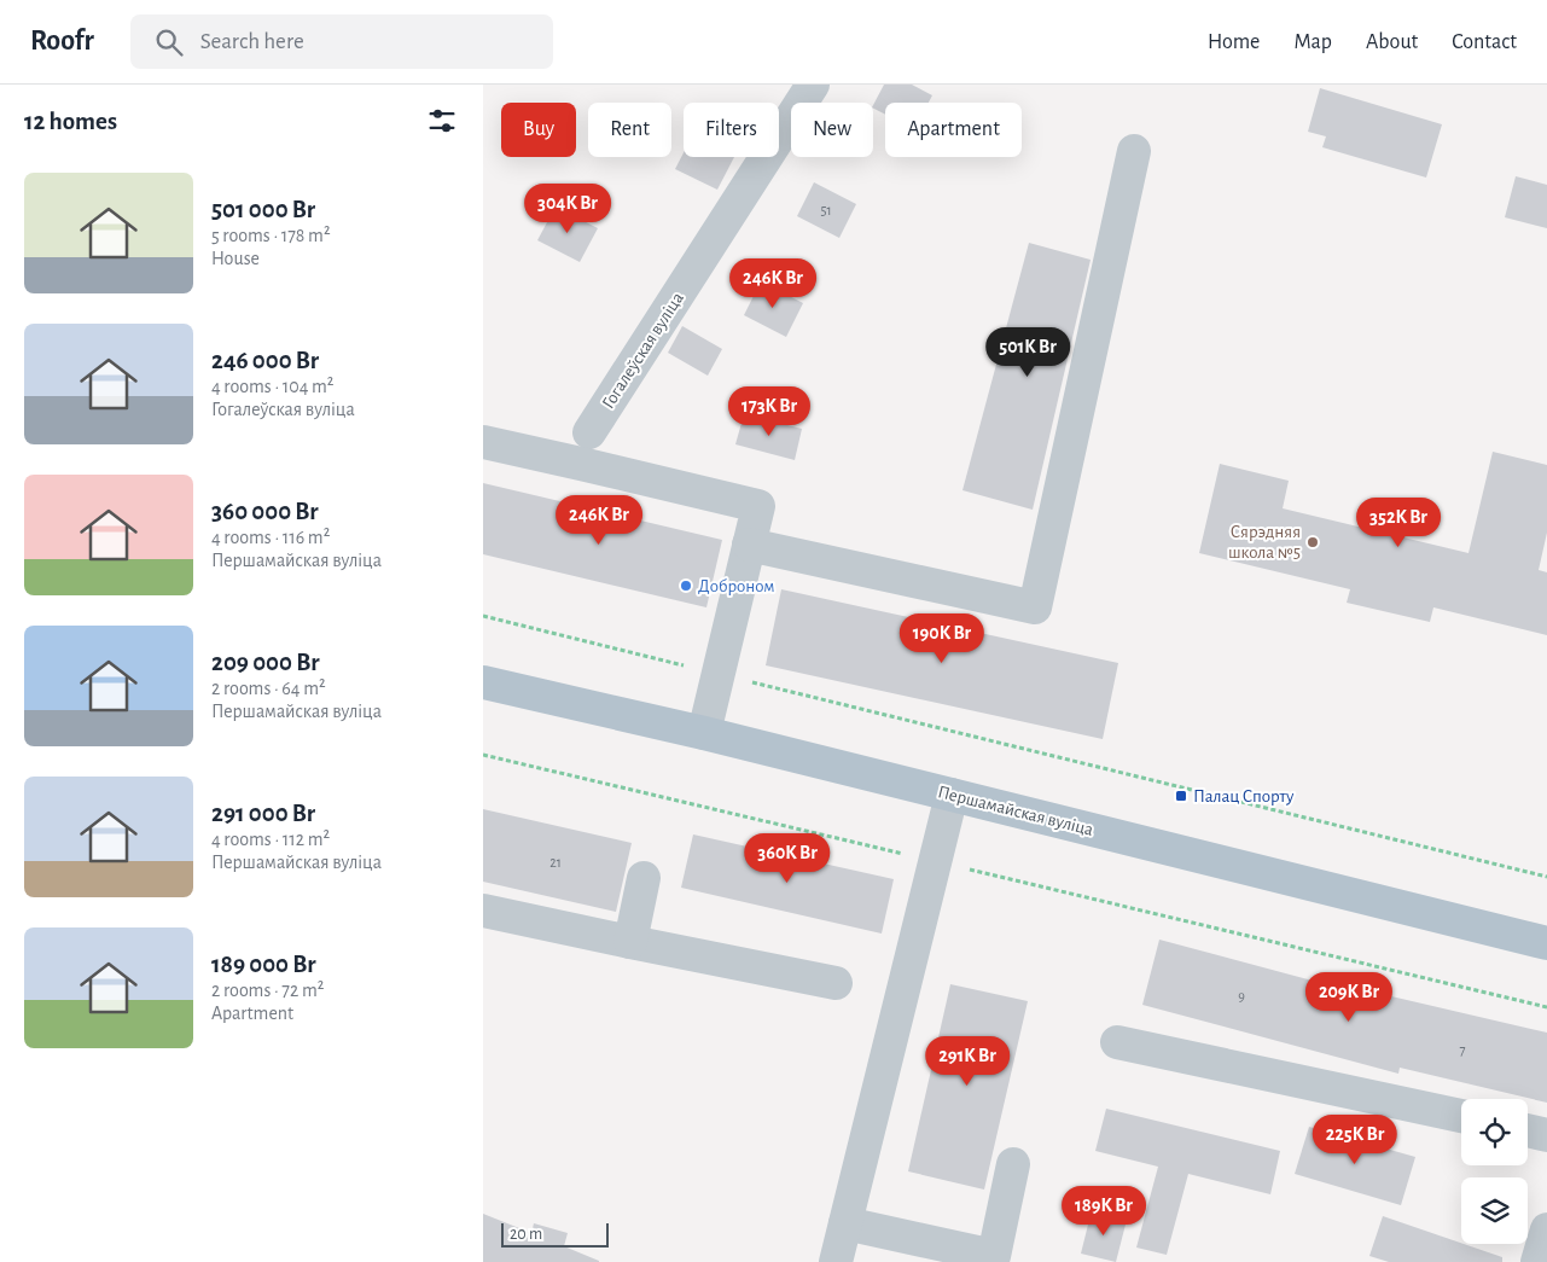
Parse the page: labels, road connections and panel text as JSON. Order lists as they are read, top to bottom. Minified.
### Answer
{"streets":{"main road":["Першамайская вуліца"],"street":["Гогалеўская вуліца"]},"places":{"other":["Сярэдняя школа №5","Доброном"],"transit":["Палац Спорту"]},"house_numbers":["51","21","9","7"],"scale_bar":"20 m","page":{"header":"Roofr","search":"Search here","nav":["Home","Map","About","Contact"],"heading":"12 homes","chip":["Buy","Rent","Filters","New","Apartment"],"list":[{"name":"501 000 Br","note":"5 rooms · 178 m² · House"},{"name":"246 000 Br","note":"4 rooms · 104 m² · Гогалеўская вуліца"},{"name":"360 000 Br","note":"4 rooms · 116 m² · Першамайская вуліца"},{"name":"209 000 Br","note":"2 rooms · 64 m² · Першамайская вуліца"},{"name":"291 000 Br","note":"4 rooms · 112 m² · Першамайская вуліца"},{"name":"189 000 Br","note":"2 rooms · 72 m² · Apartment"}],"price":["304K Br","246K Br","501K Br","173K Br","246K Br","352K Br","190K Br","360K Br","209K Br","291K Br","225K Br","189K Br"],"scale":"20 m"}}
